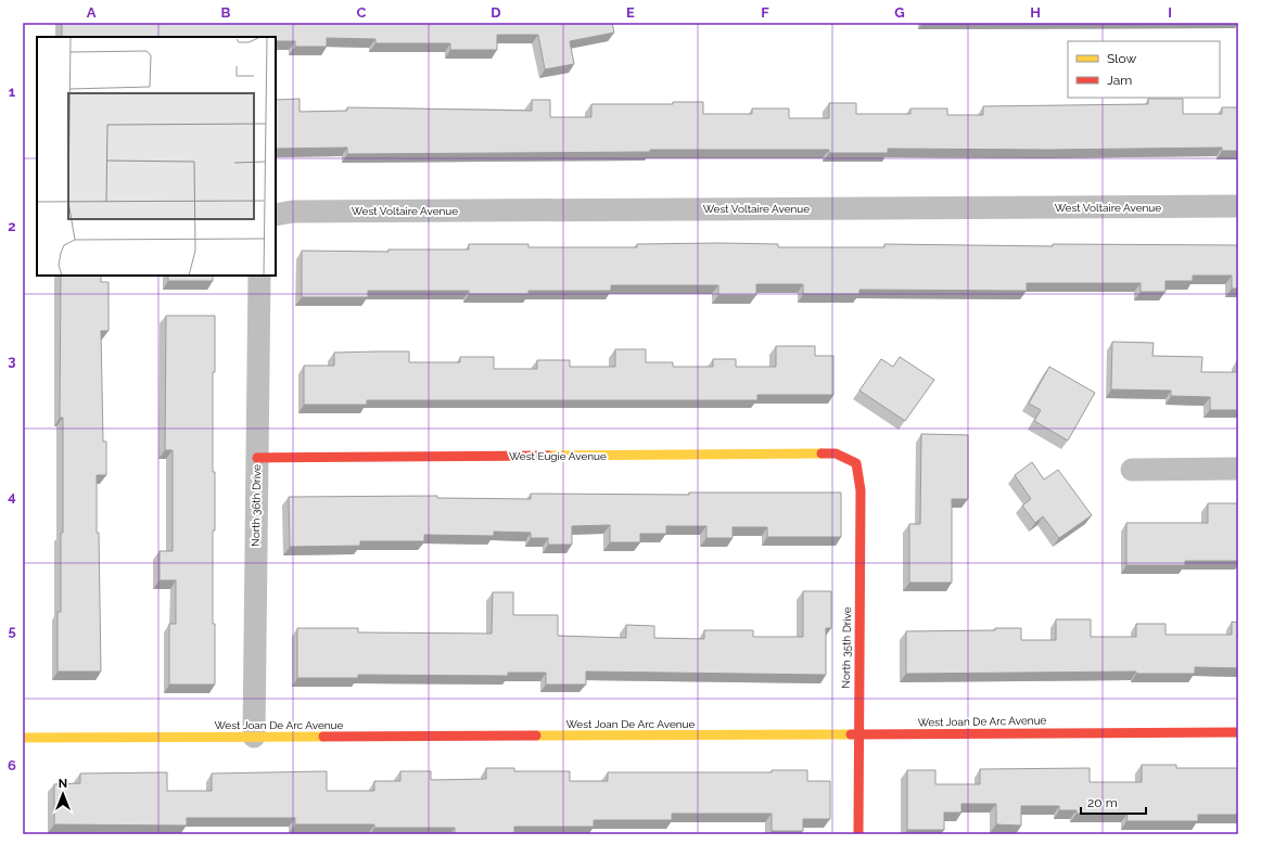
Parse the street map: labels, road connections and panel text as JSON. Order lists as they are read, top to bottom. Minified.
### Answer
{"streets":{"street":["West Voltaire Avenue","West Eugie Avenue","North 36th Drive","North 35th Drive","West Joan De Arc Avenue"]},"crossings":[["West Eugie Avenue","North 36th Drive"],["West Eugie Avenue","North 35th Drive"],["North 36th Drive","West Joan De Arc Avenue"],["North 35th Drive","West Joan De Arc Avenue"]],"legend":["Slow","Jam"],"scale_bar":"20 m","north":"top","grid":{"columns":["A","B","C","D","E","F","G","H","I"],"rows":["1","2","3","4","5","6"]}}
